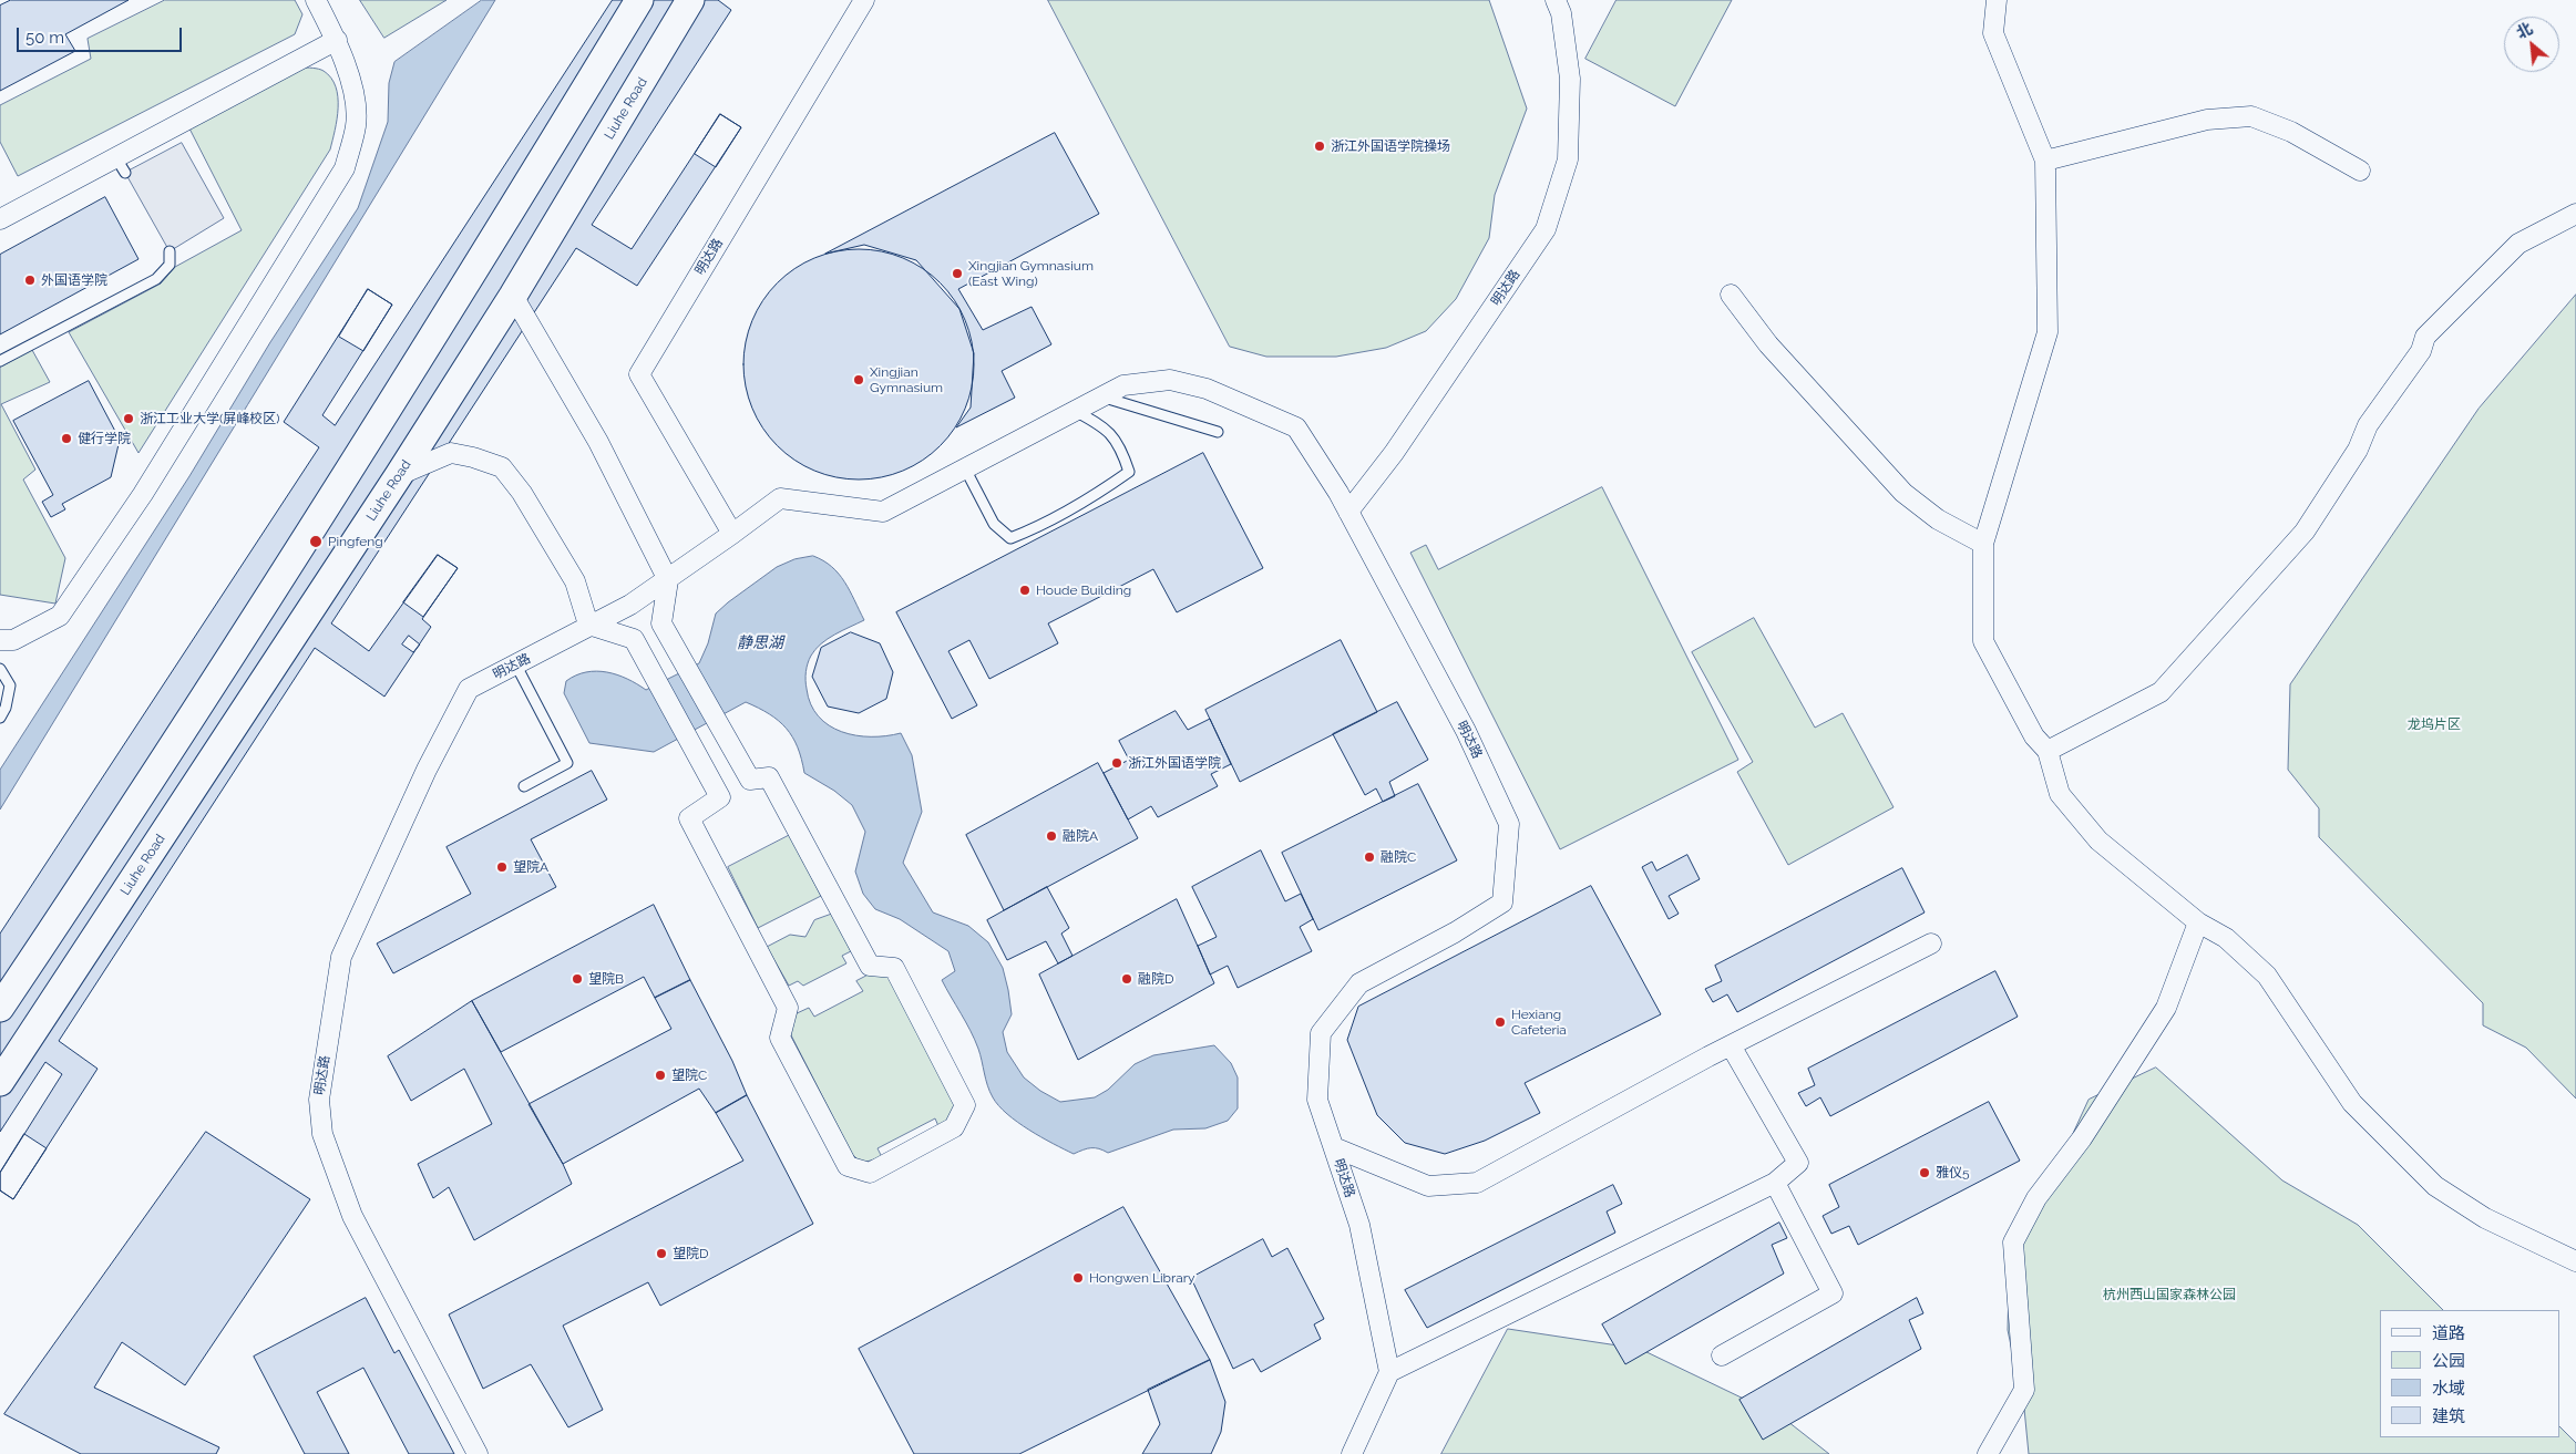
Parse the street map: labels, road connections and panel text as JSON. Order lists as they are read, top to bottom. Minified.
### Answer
{"streets":{"main road":["Liuhe Road"],"street":["明达路"]},"water":["静思湖"],"parks":["龙坞片区","杭州西山国家森林公园"],"places":["浙江外国语学院操场","Xingjian Gymnasium (East Wing)","外国语学院","Xingjian Gymnasium","浙江工业大学(屏峰校区)","健行学院","Pingfeng","Houde Building","浙江外国语学院","融院A","融院C","望院A","望院B","融院D","Hexiang Cafeteria","望院C","雅仪5","望院D","Hongwen Library"],"legend":["道路","公园","水域","建筑"],"scale_bar":"50 m","north":"top left"}
